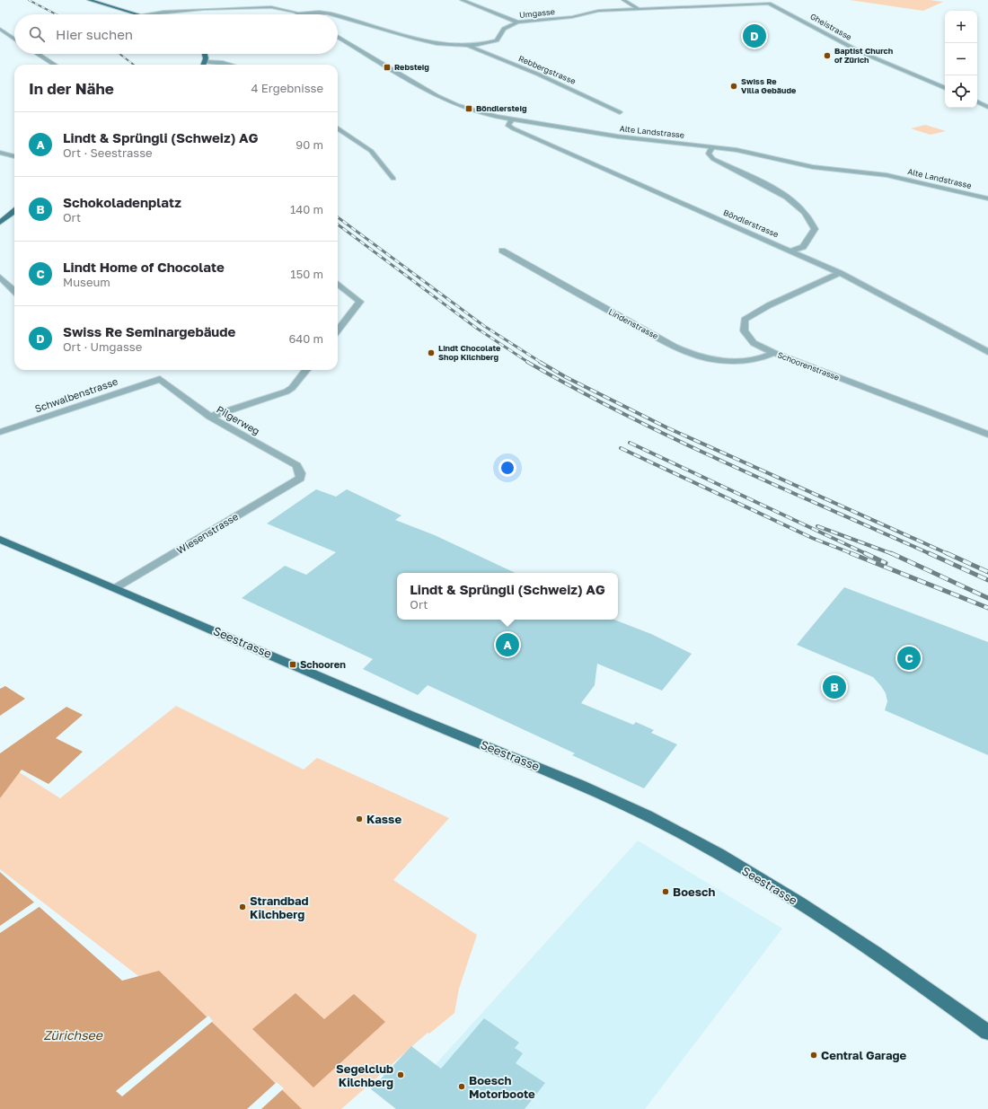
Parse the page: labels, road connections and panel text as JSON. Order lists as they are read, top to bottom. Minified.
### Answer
{"streets":{"main road":["Seestrasse"],"street":["Umgasse","Gheistrasse","Rebbergstrasse","Alte Landstrasse","Böndlerstrasse","Lindenstrasse","Schoorenstrasse","Schwalbenstrasse","Pilgerweg","Wiesenstrasse"]},"crossings":[["Umgasse","Gheistrasse"],["Umgasse","Rebbergstrasse"],["Alte Landstrasse","Böndlerstrasse"],["Böndlerstrasse","Schoorenstrasse"],["Lindenstrasse","Schoorenstrasse"],["Schwalbenstrasse","Pilgerweg"],["Pilgerweg","Wiesenstrasse"],["Wiesenstrasse","Seestrasse"]],"water":["Zürichsee"],"places":{"other":["Baptist Church of Zürich","Swiss Re Villa Gebäude","Lindt Chocolate Shop Kilchberg","Kasse","Boesch","Strandbad Kilchberg","Central Garage","Segelclub Kilchberg","Boesch Motorboote"],"transit":["Rebsteig","Böndlersteig","Schooren"]},"page":{"map_buttons":["+","−"],"search":"Hier suchen","pins":["D","A","C","B"],"heading":["In der Nähe","4 Ergebnisse"],"list":[{"mark":"A","name":"Lindt & Sprüngli (Schweiz) AG","note":"Ort · Seestrasse","value":"90 m"},{"mark":"B","name":"Schokoladenplatz","note":"Ort","value":"140 m"},{"mark":"C","name":"Lindt Home of Chocolate","note":"Museum","value":"150 m"},{"mark":"D","name":"Swiss Re Seminargebäude","note":"Ort · Umgasse","value":"640 m"}],"popup":["Lindt & Sprüngli (Schweiz) AG","Ort"]}}
